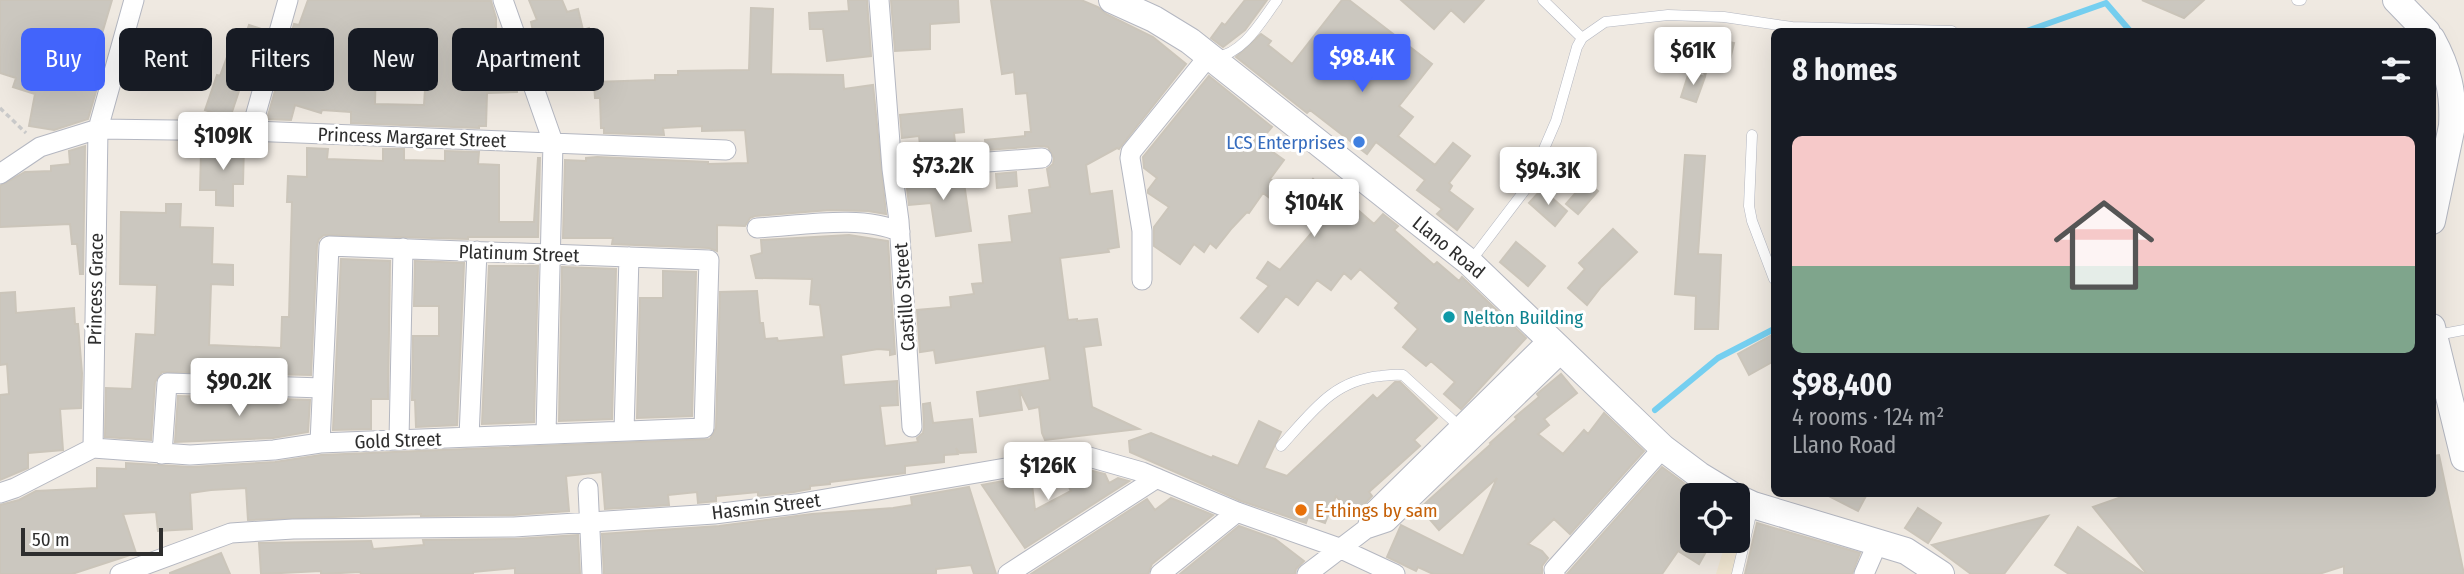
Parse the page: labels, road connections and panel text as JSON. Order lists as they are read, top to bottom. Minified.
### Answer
{"streets":{"main road":["Llano Road"],"street":["Princess Margaret Street","Platinum Street","Princess Grace","Castillo Street","Gold Street","Hasmin Street"]},"crossings":[["Princess Margaret Street","Princess Grace"],["Platinum Street","Gold Street"],["Princess Grace","Gold Street"]],"places":["LCS Enterprises","Nelton Building","E-things by sam"],"scale_bar":"50 m","page":{"price":["$61K","$98.4K","$109K","$73.2K","$94.3K","$104K","$90.2K","$126K"],"chip":["Buy","Rent","Filters","New","Apartment"],"heading":"8 homes","list":[{"name":"$98,400","note":"4 rooms · 124 m² · Llano Road"}],"scale":"50 m"}}
